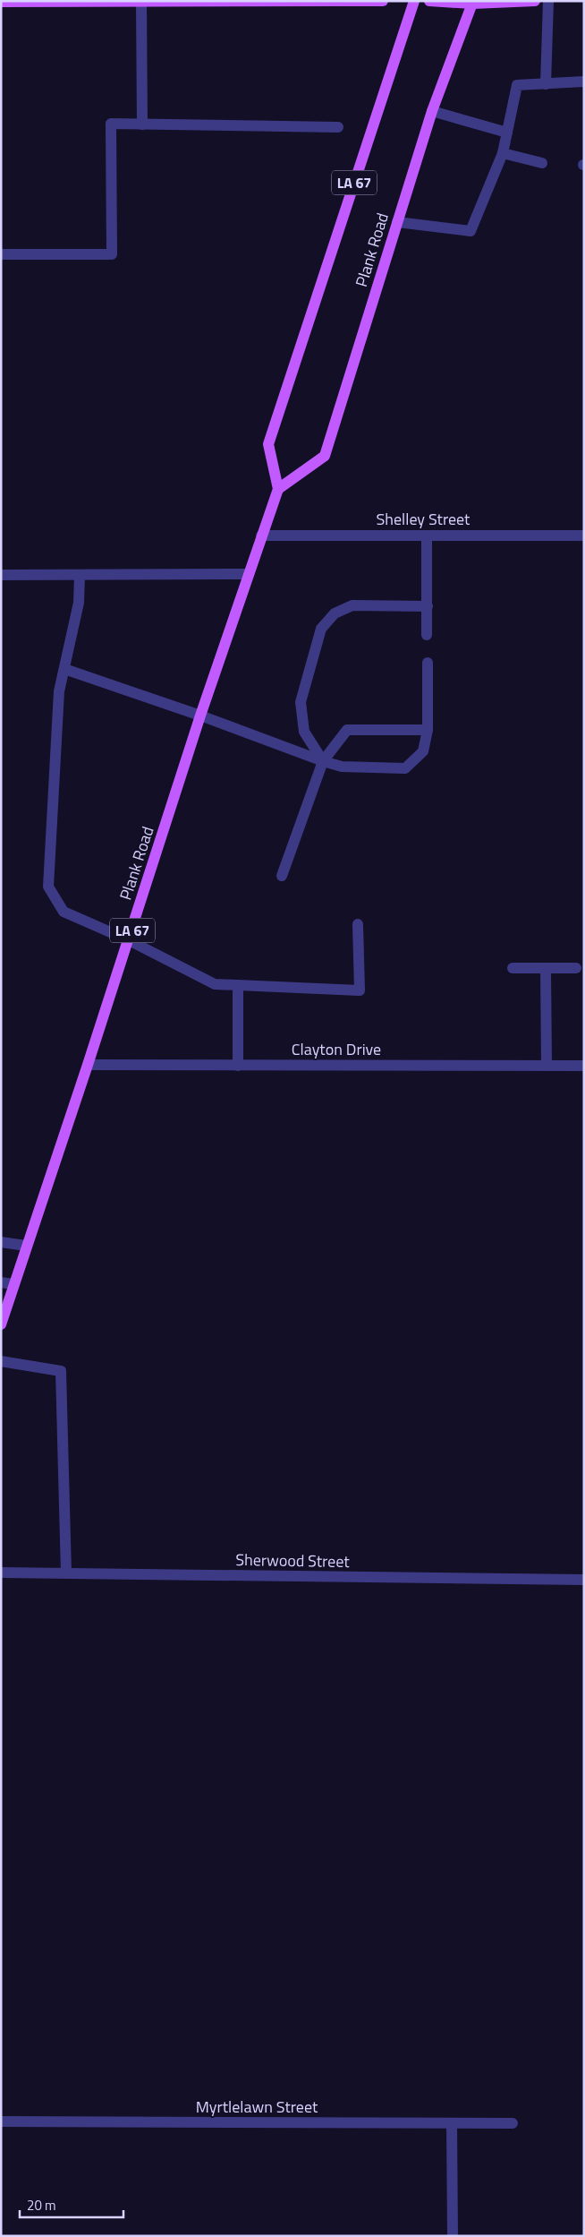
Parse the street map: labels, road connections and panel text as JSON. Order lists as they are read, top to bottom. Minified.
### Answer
{"streets":{"main road":["LA 67","Plank Road"],"street":["Shelley Street","Clayton Drive","Sherwood Street","Myrtlelawn Street"]},"crossings":[["LA 67","Plank Road"],["Plank Road","Shelley Street"],["Plank Road","Clayton Drive"]],"scale_bar":"20 m"}
